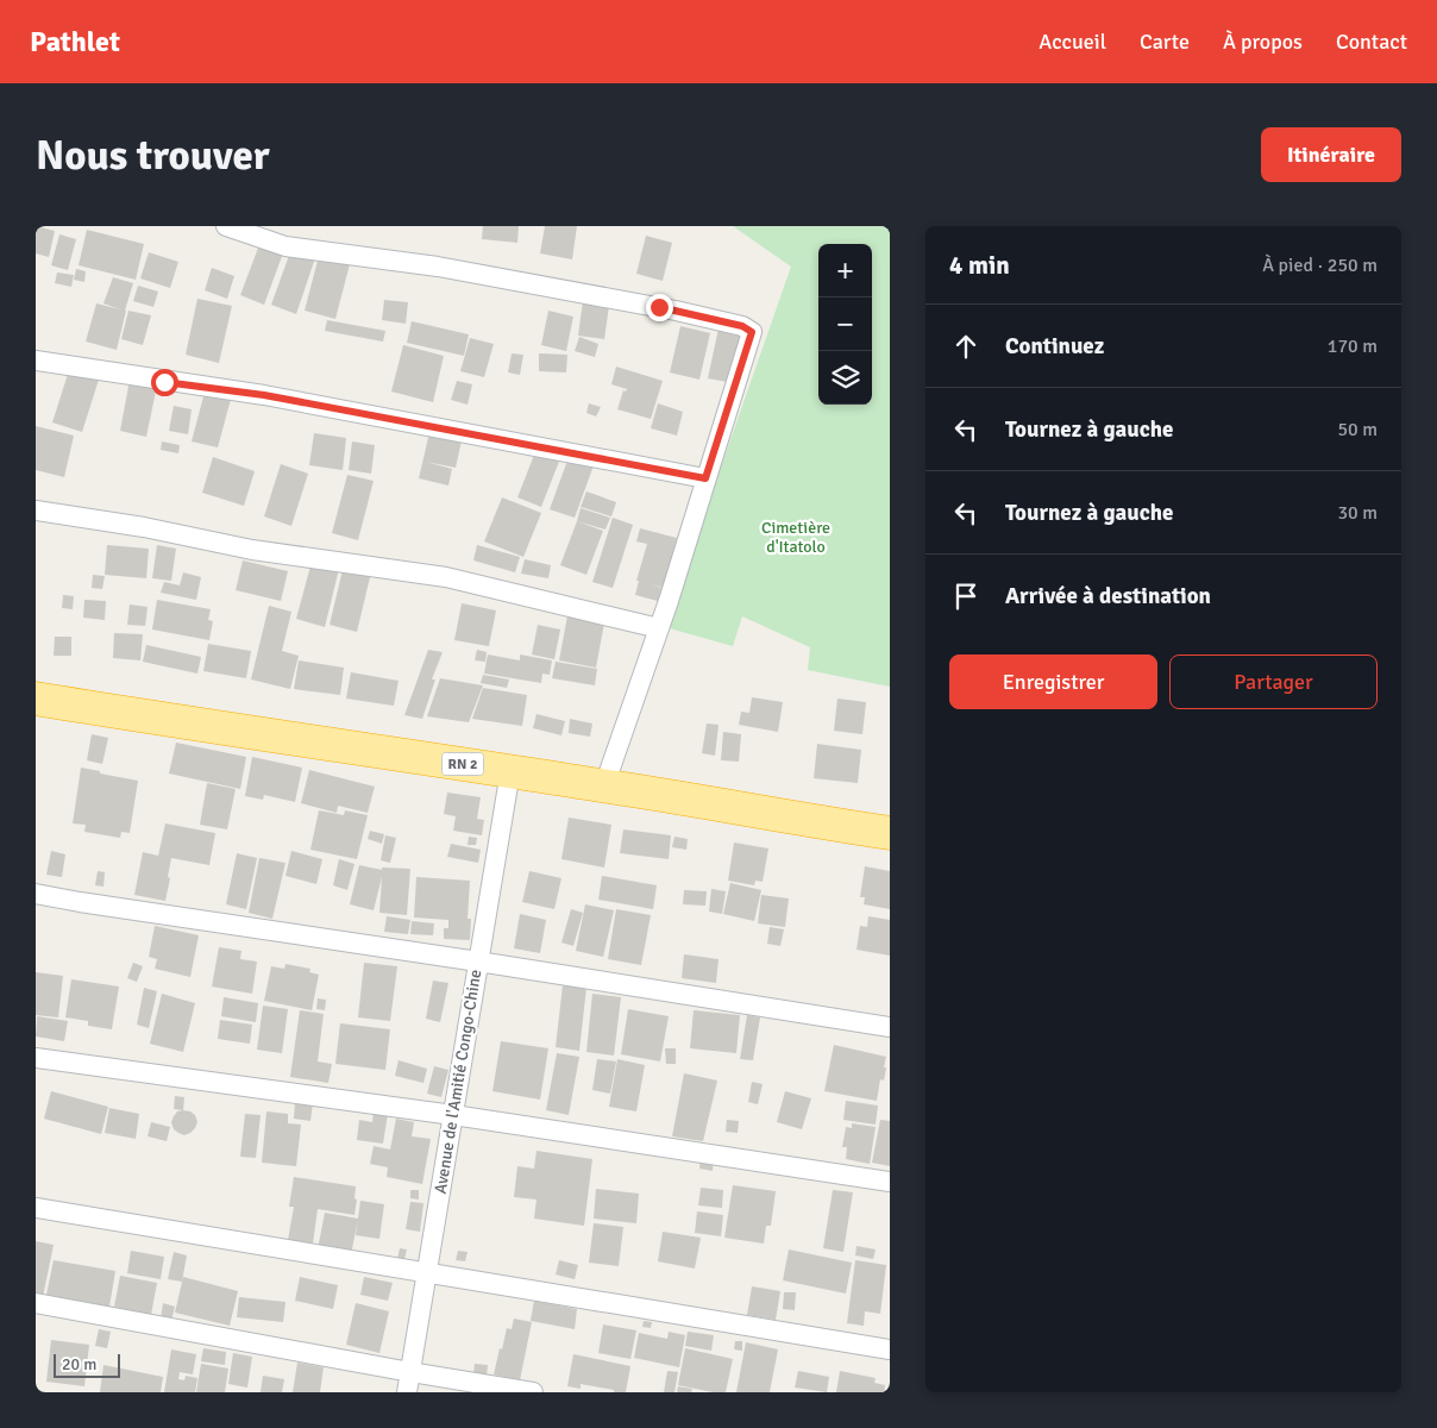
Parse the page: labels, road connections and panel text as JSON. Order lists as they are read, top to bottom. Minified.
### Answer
{"streets":{"highway":["RN 2"],"street":["Avenue de l'Amitié Congo-Chine"]},"crossings":[["RN 2","Avenue de l'Amitié Congo-Chine"]],"parks":["Cimetière d'Itatolo"],"scale_bar":"20 m","page":{"header":"Pathlet","nav":["Accueil","Carte","À propos","Contact"],"buttons":["Itinéraire",["Enregistrer","Partager"]],"title":"Nous trouver","heading":["4 min","À pied · 250 m"],"map_buttons":["+","−"],"list":[["Continuez","170 m"],["Tournez à gauche","50 m"],["Tournez à gauche","30 m"],"Arrivée à destination"],"scale":"20 m"}}
